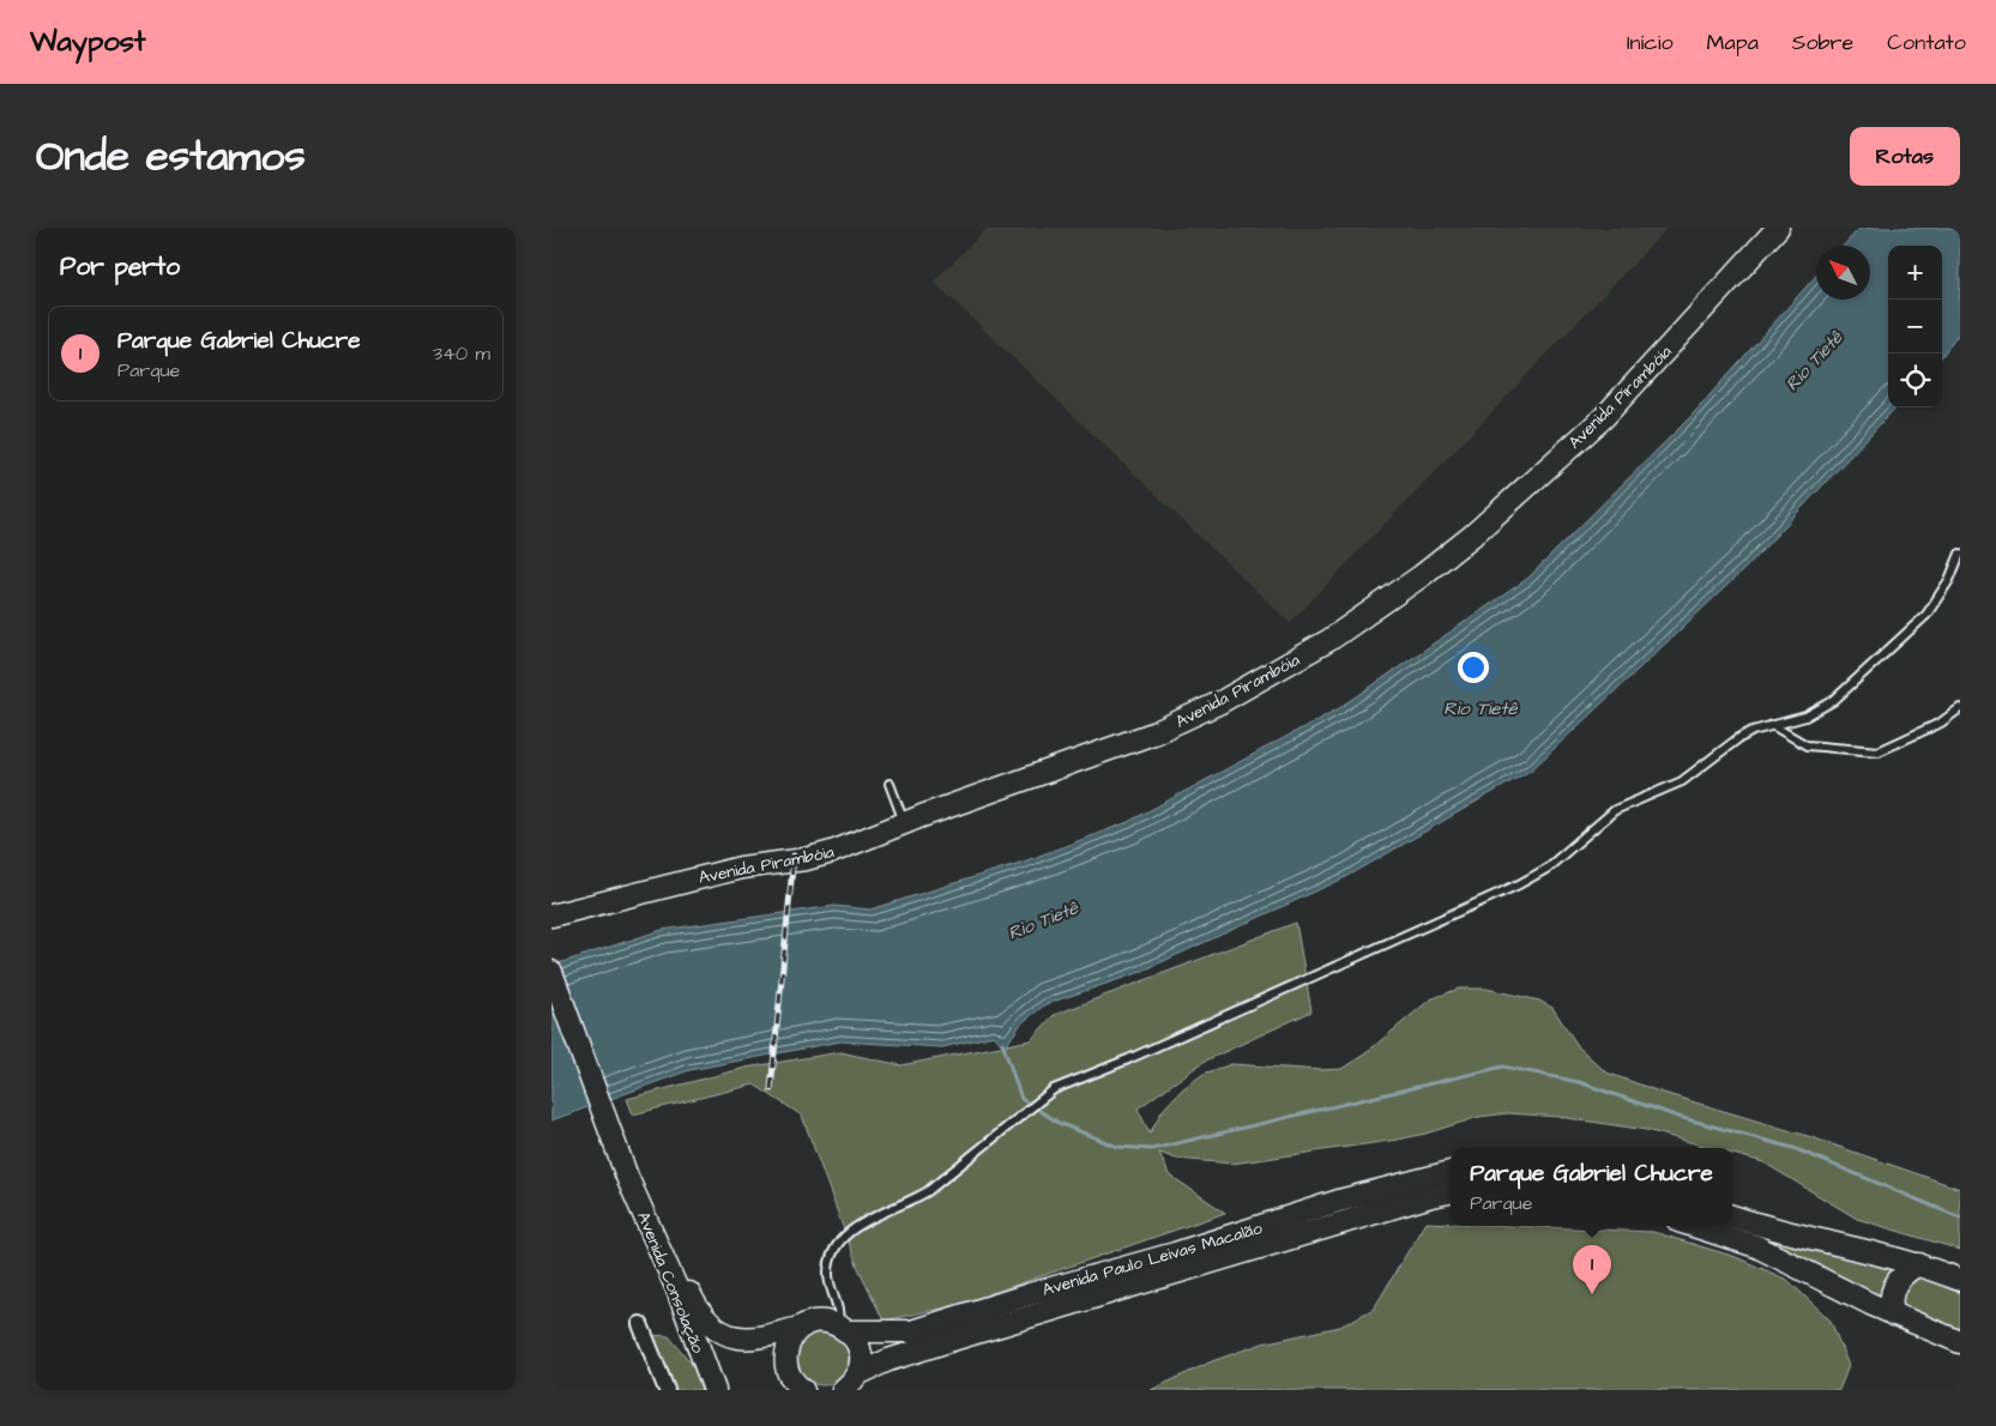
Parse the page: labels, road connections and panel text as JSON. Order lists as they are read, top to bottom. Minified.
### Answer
{"streets":{"main road":["Avenida Pirambóia","Avenida Paulo Leivas Macalão","Avenida Consolação"]},"water":["Rio Tietê"],"north":"top left","page":{"header":"Waypost","nav":["Início","Mapa","Sobre","Contato"],"title":"Onde estamos","buttons":"Rotas","heading":"Por perto","map_buttons":["+","−"],"list":[{"mark":"1","name":"Parque Gabriel Chucre","note":"Parque","value":"340 m"}],"popup":["Parque Gabriel Chucre","Parque"],"pins":"1"}}
